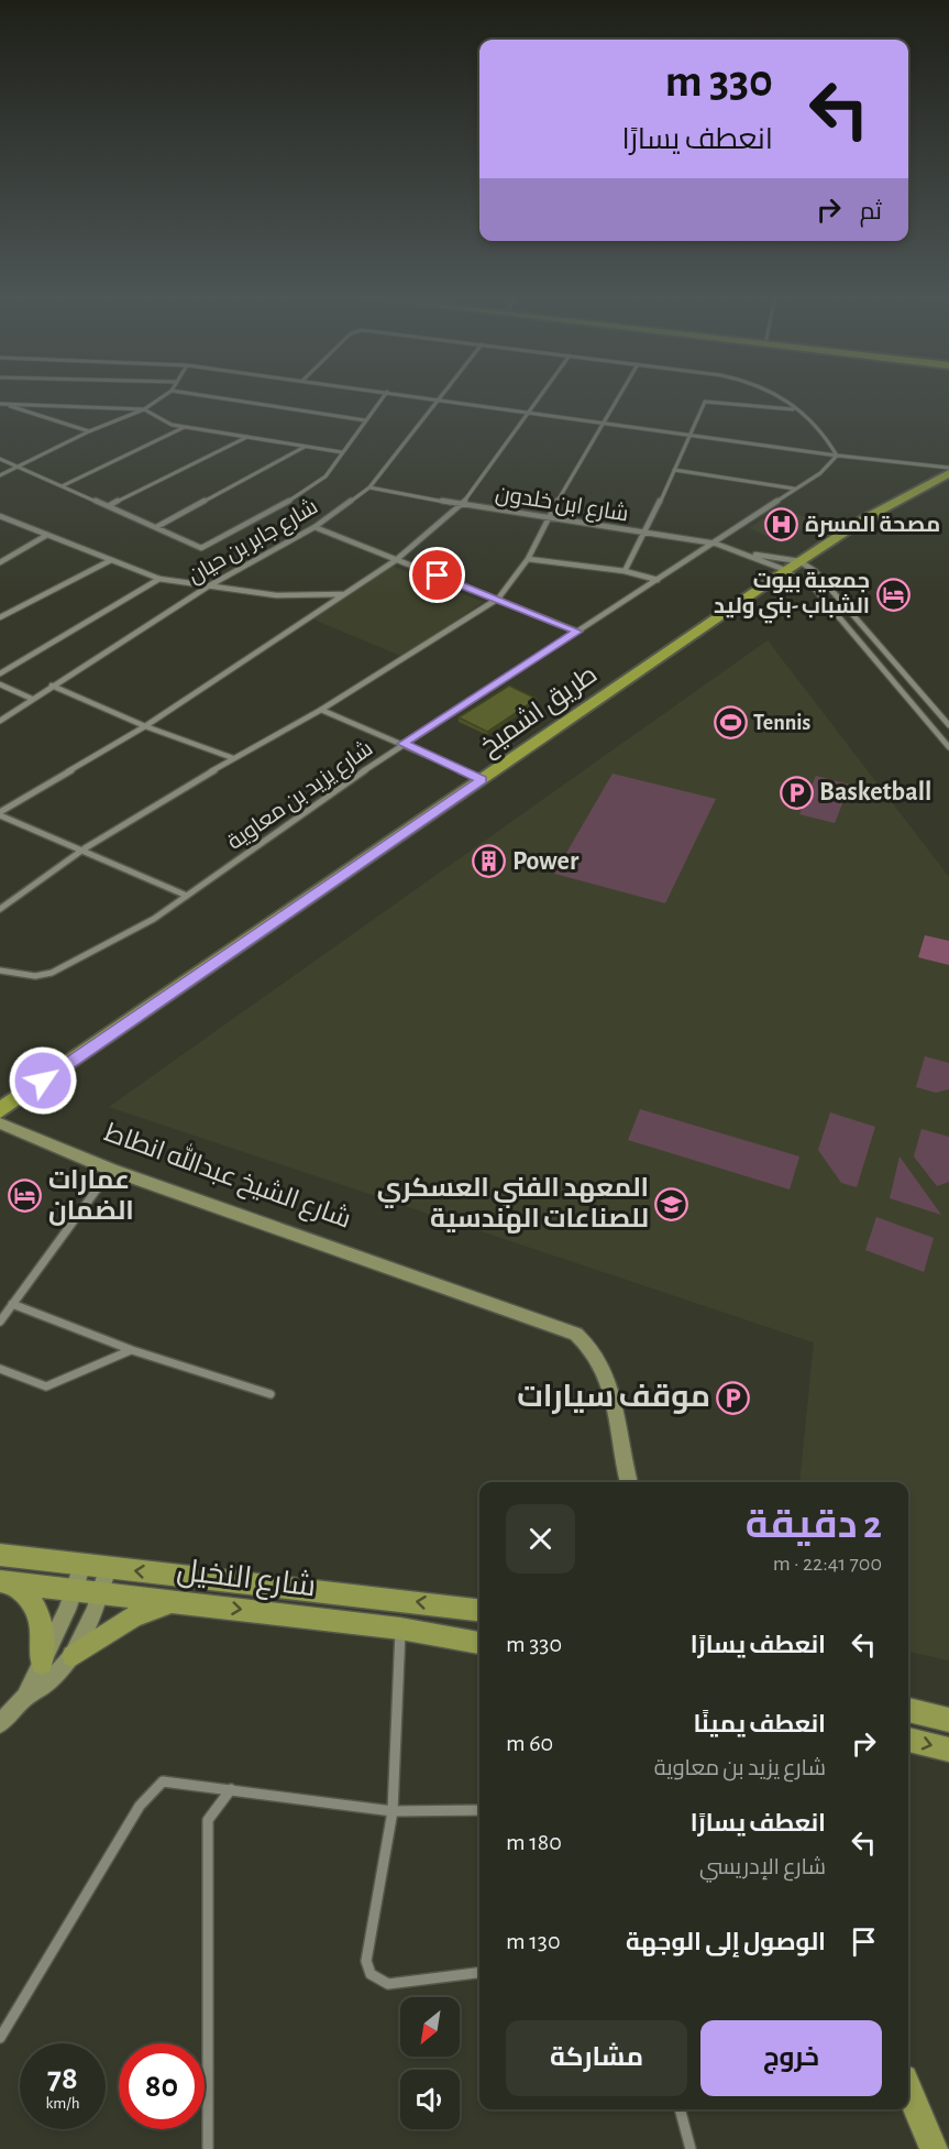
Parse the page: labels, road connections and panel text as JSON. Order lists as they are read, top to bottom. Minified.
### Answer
{"streets":{"highway":["طريق اشميخ"],"main road":["شارع الشيخ عبدالله انطاط","شارع النخيل"],"street":["شارع ابن خلدون","شارع جابر بن حيان","شارع يزيد بن معاوية"]},"crossings":[["شارع ابن خلدون","شارع جابر بن حيان"],["شارع ابن خلدون","شارع يزيد بن معاوية"]],"places":{"hospital":["مصحة المسرة"],"hotel":["جمعية بيوت الشباب -بني وليد","عمارات الضمان"],"sports":["Tennis"],"parking":["Basketball","موقف سيارات"],"building":["Power"],"school or university":["المعهد الفني العسكري للصناعات الهندسية"]},"north":"bottom left","page":{"turn":["330 m","انعطف يسارًا"],"then":"ثم","heading":["2 دقيقة","700 m · 22:41"],"list":[{"name":"انعطف يسارًا","value":"330 m"},{"name":"انعطف يمينًا","note":"شارع يزيد بن معاوية","value":"60 m"},{"name":"انعطف يسارًا","note":"شارع الإدريسي","value":"180 m"},{"name":"الوصول إلى الوجهة","value":"130 m"}],"buttons":["خروج","مشاركة"],"speed":"78 km/h","limit":"80"}}
